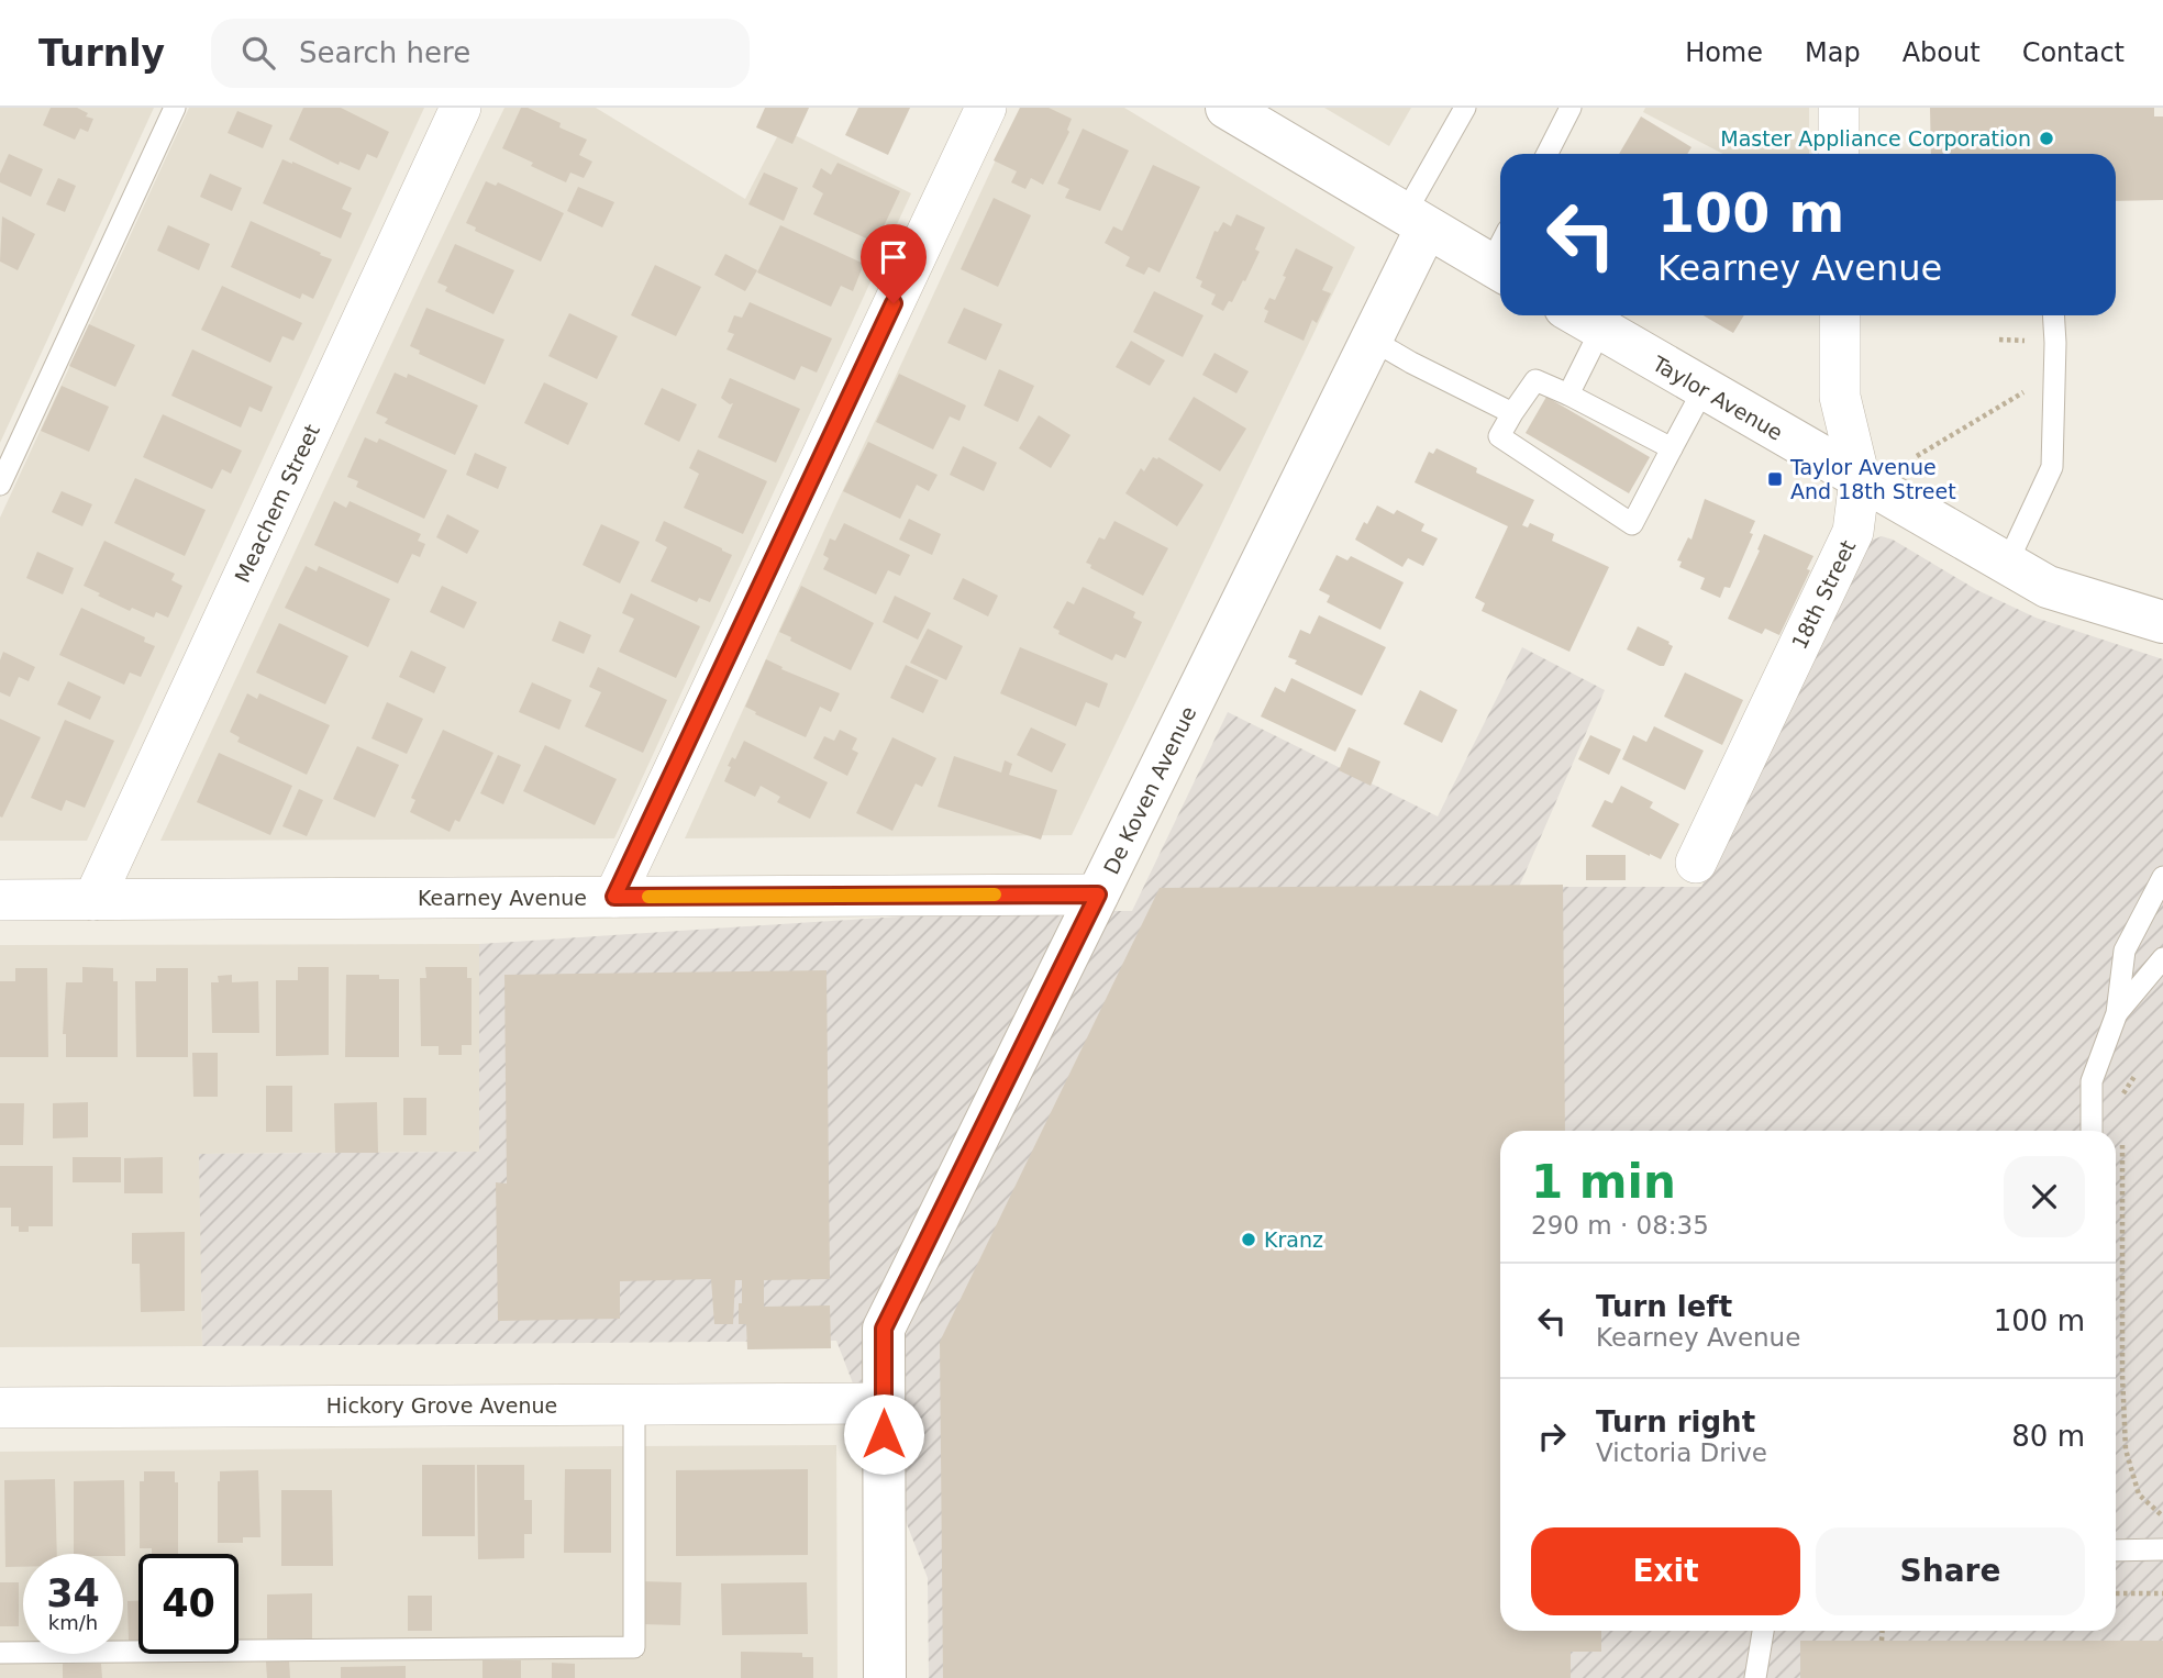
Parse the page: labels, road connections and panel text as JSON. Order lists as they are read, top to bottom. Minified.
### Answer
{"streets":{"street":["Taylor Avenue","Meachem Street","18th Street","De Koven Avenue","Kearney Avenue","Hickory Grove Avenue"]},"crossings":[["Taylor Avenue","18th Street"],["Meachem Street","Kearney Avenue"],["De Koven Avenue","Kearney Avenue"],["De Koven Avenue","Hickory Grove Avenue"]],"places":{"other":["Master Appliance Corporation","Kranz"],"transit":["Taylor Avenue And 18th Street"]},"page":{"header":"Turnly","search":"Search here","nav":["Home","Map","About","Contact"],"turn":["100 m","Kearney Avenue"],"heading":["1 min","290 m · 08:35"],"list":[{"name":"Turn left","note":"Kearney Avenue","value":"100 m"},{"name":"Turn right","note":"Victoria Drive","value":"80 m"}],"buttons":["Exit","Share"],"speed":"34 km/h","limit":"40"}}
